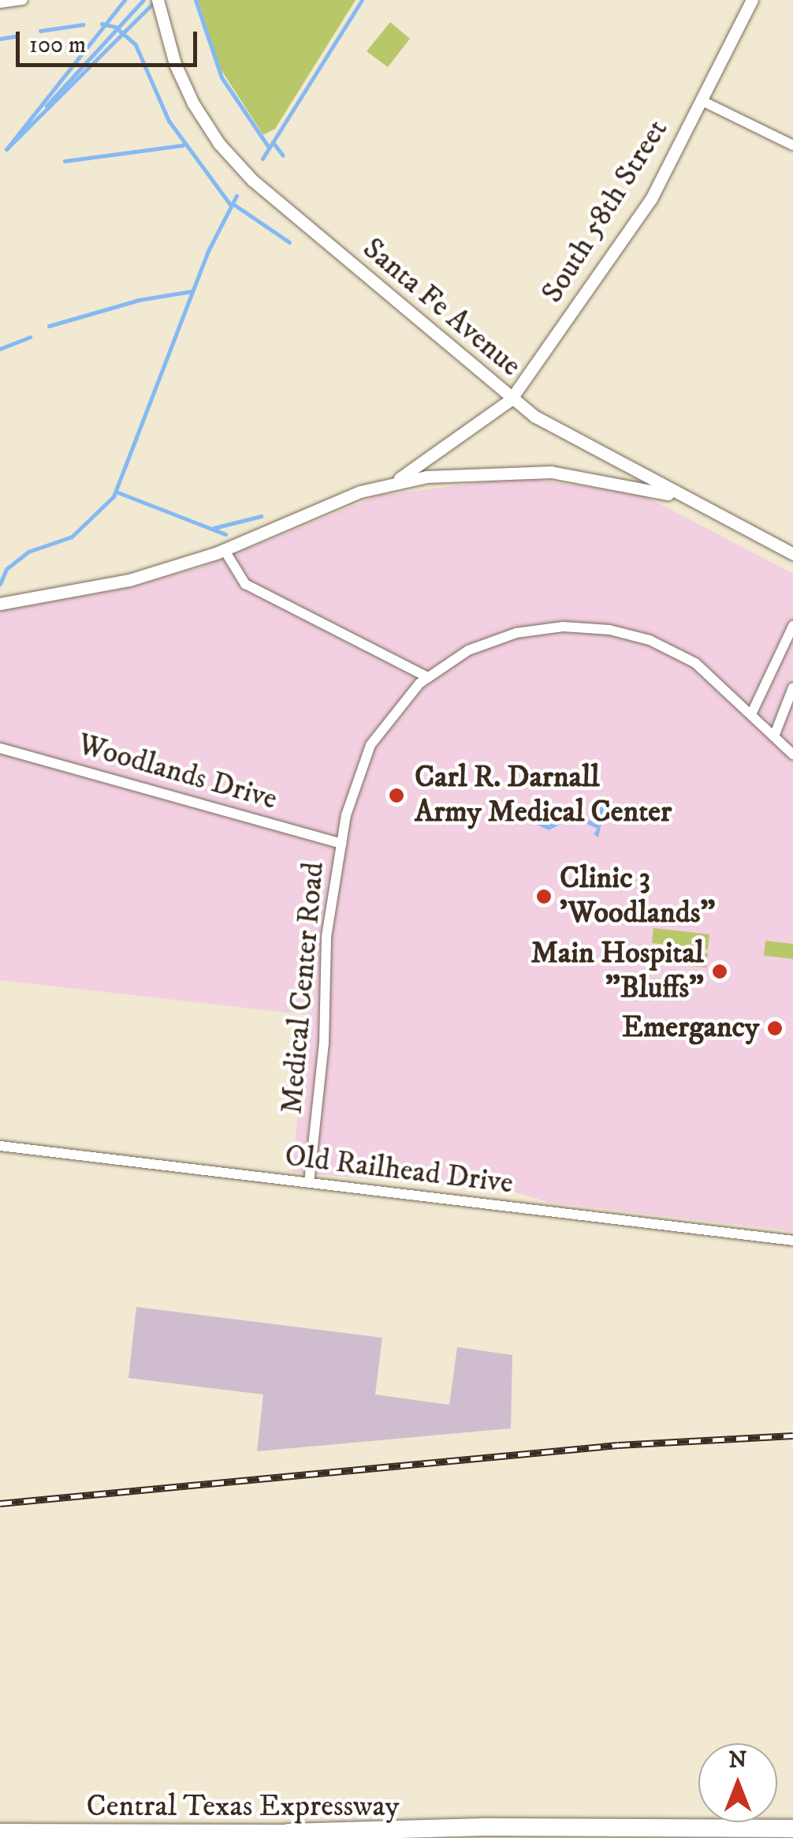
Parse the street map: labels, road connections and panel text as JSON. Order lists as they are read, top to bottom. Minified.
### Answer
{"streets":{"highway":["Central Texas Expressway"],"street":["South 58th Street","Santa Fe Avenue","Woodlands Drive","Medical Center Road","Old Railhead Drive"]},"crossings":[["South 58th Street","Santa Fe Avenue"],["Woodlands Drive","Medical Center Road"],["Medical Center Road","Old Railhead Drive"]],"places":["Carl R. Darnall Army Medical Center","Clinic 3 'Woodlands\"","Main Hospital \"Bluffs\"","Emergancy"],"scale_bar":"100 m","north":"top"}
